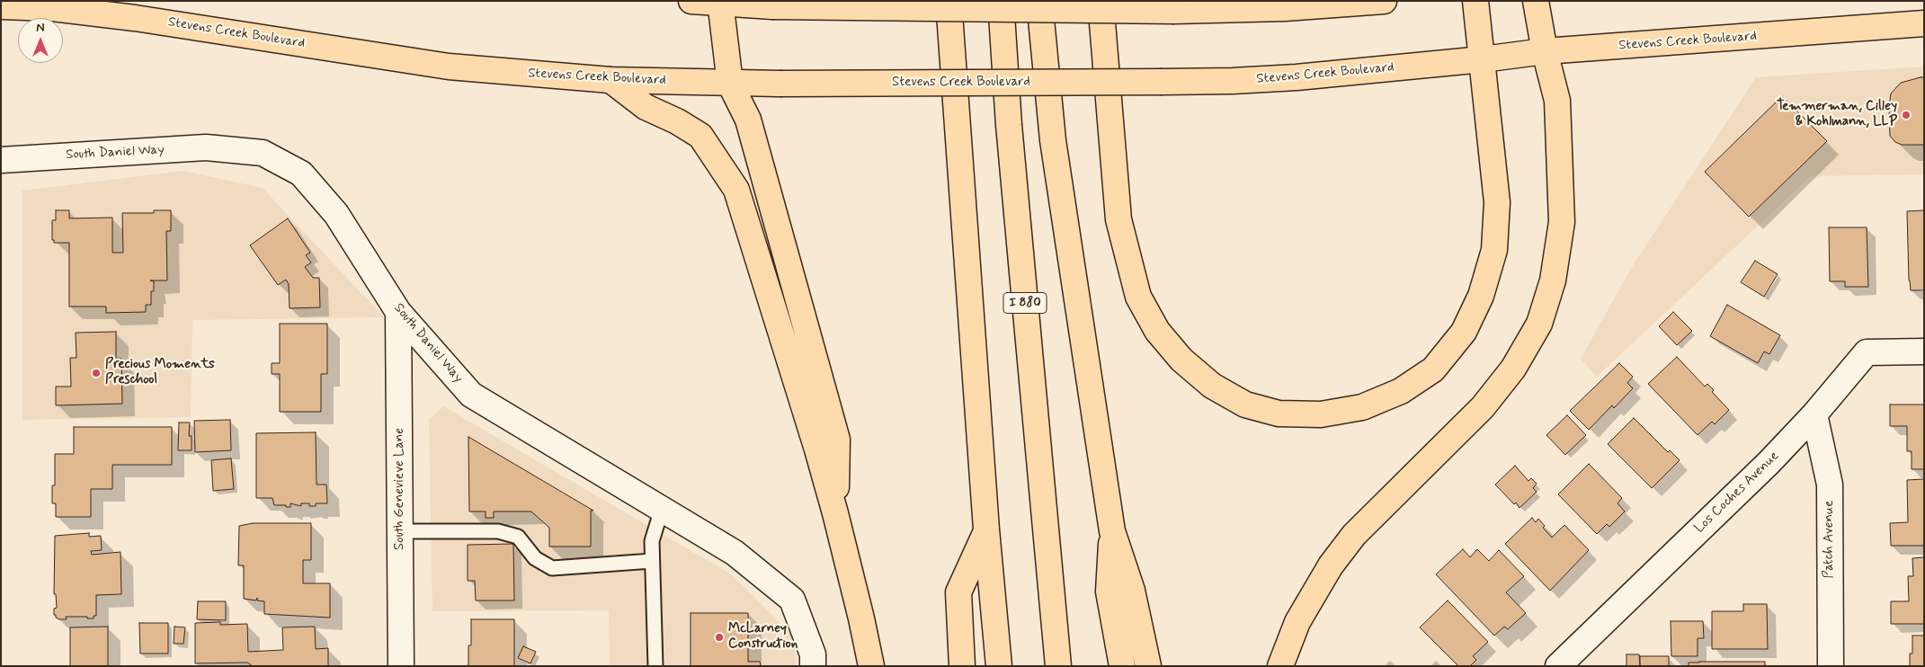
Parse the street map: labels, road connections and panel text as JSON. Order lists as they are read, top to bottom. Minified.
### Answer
{"streets":{"main road":["Stevens Creek Boulevard","I 880"],"street":["South Daniel Way","South Genevieve Lane","Los Coches Avenue","Patch Avenue"]},"crossings":[["South Daniel Way","South Genevieve Lane"],["Los Coches Avenue","Patch Avenue"]],"places":["Temmerman, Cilley & Kohlmann, LLP","Precious Moments Preschool","McLarney Construction"],"north":"top"}
